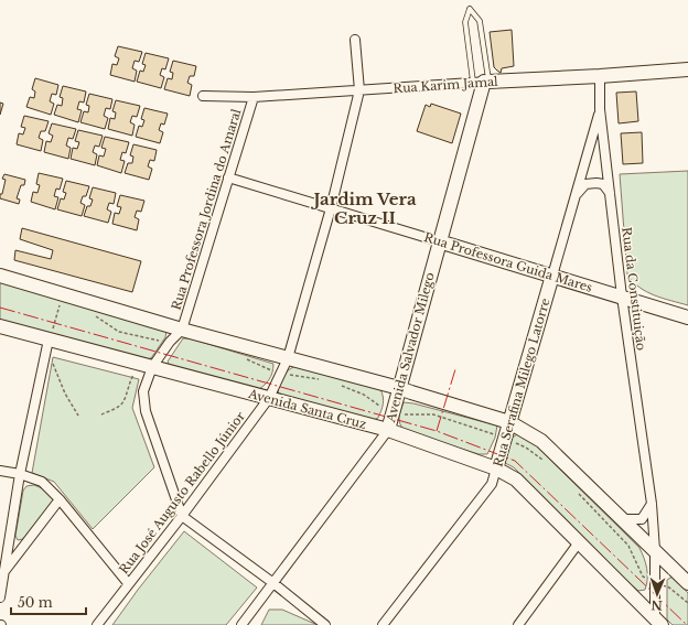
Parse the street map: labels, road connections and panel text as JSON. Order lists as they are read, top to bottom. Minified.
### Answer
{"streets":{"main road":["Rua Karim Jamal","Rua Professora Guida Mares","Avenida Salvador Milego","Rua Serafina Milego Latorre","Avenida Santa Cruz"],"street":["Rua Professora Jordina do Amaral","Rua da Constituição","Rua José Augusto Rabello Júnior"]},"crossings":[["Rua Karim Jamal","Rua Professora Jordina do Amaral"],["Rua Karim Jamal","Rua da Constituição"],["Rua Karim Jamal","Avenida Salvador Milego"],["Rua Karim Jamal","Rua José Augusto Rabello Júnior"],["Rua Professora Jordina do Amaral","Rua Professora Guida Mares"],["Rua Professora Guida Mares","Rua da Constituição"],["Rua Professora Guida Mares","Avenida Salvador Milego"],["Rua Professora Guida Mares","Rua Serafina Milego Latorre"],["Rua Professora Guida Mares","Rua José Augusto Rabello Júnior"],["Rua da Constituição","Rua Serafina Milego Latorre"],["Rua da Constituição","Avenida Santa Cruz"],["Avenida Salvador Milego","Avenida Santa Cruz"],["Rua Serafina Milego Latorre","Avenida Santa Cruz"],["Avenida Santa Cruz","Rua José Augusto Rabello Júnior"]],"districts":["Jardim Vera Cruz II"],"scale_bar":"50 m","north":"bottom"}
